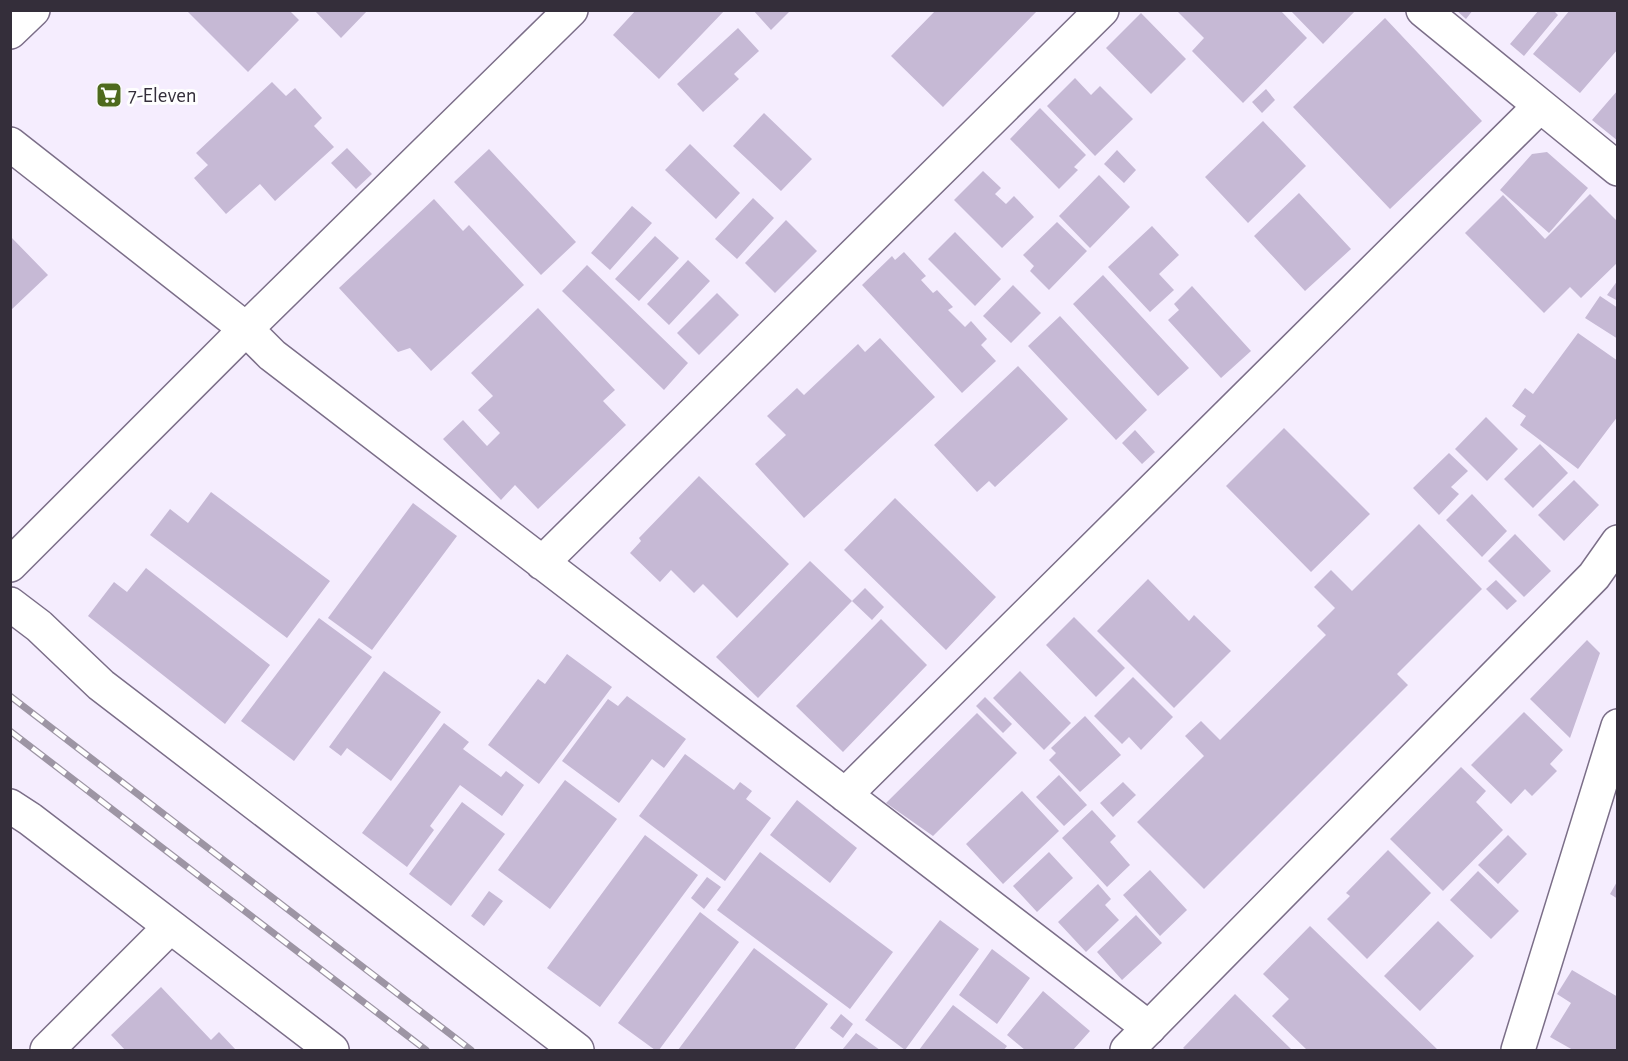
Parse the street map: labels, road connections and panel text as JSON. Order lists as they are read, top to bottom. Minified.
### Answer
{"places":{"supermarket":["7-Eleven"]}}
